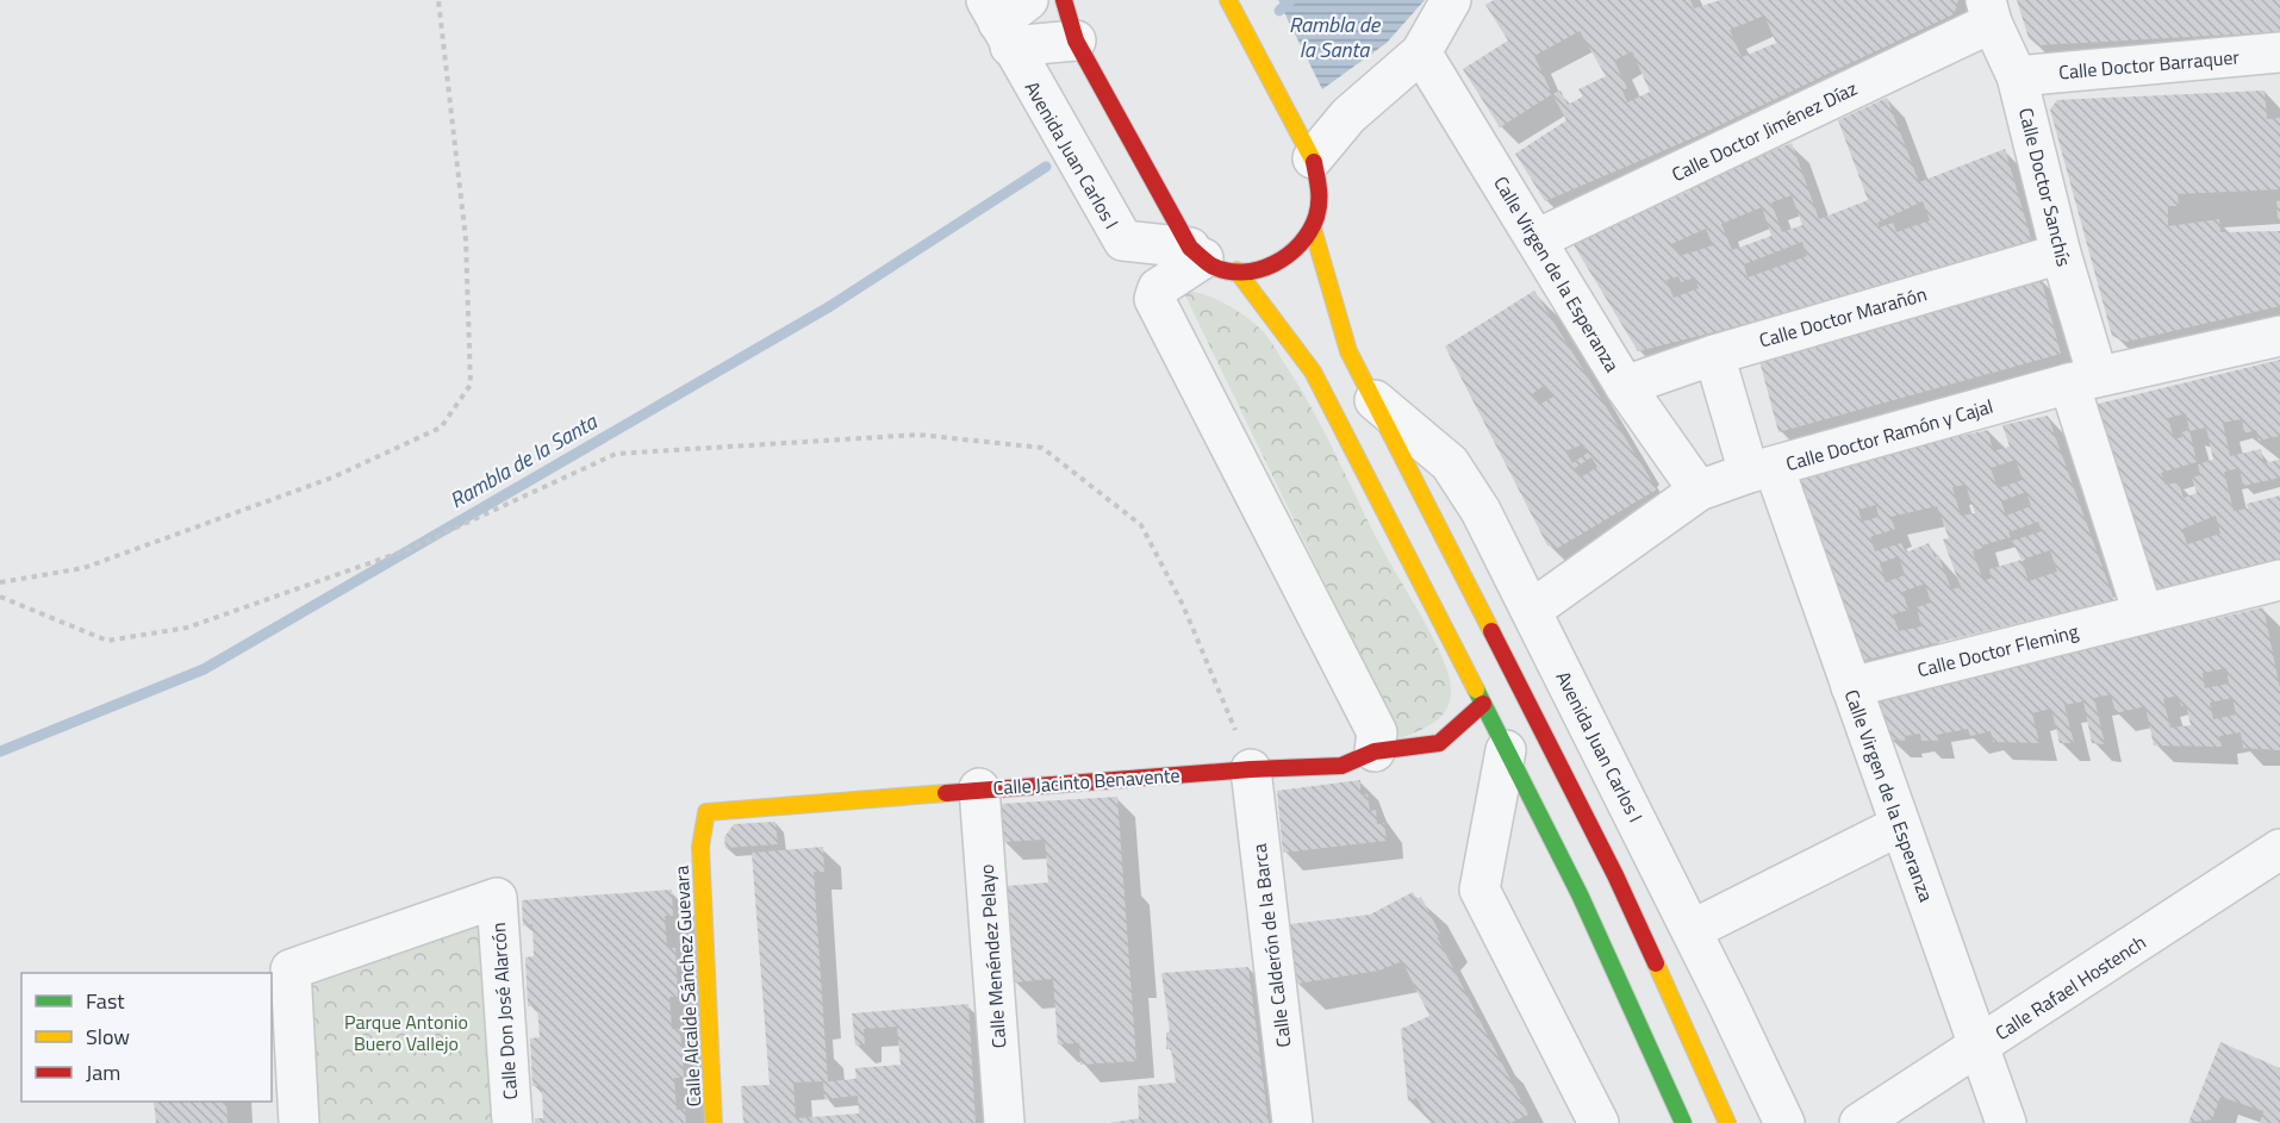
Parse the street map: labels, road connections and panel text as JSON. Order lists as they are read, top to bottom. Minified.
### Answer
{"streets":{"main road":["Calle Jacinto Benavente","Calle Alcalde Sánchez Guevara"],"street":["Calle Doctor Barraquer","Calle Doctor Jiménez Díaz","Avenida Juan Carlos I","Calle Doctor Sanchís","Calle Virgen de la Esperanza","Calle Doctor Marañón","Calle Doctor Ramón y Cajal","Calle Doctor Fleming","Calle Calderón de la Barca","Calle Menéndez Pelayo","Calle Rafael Hostench","Calle Don José Alarcón"]},"crossings":[["Calle Doctor Barraquer","Calle Doctor Sanchís"],["Calle Doctor Jiménez Díaz","Calle Doctor Sanchís"],["Calle Doctor Jiménez Díaz","Calle Virgen de la Esperanza"],["Avenida Juan Carlos I","Calle Doctor Ramón y Cajal"],["Calle Doctor Sanchís","Calle Doctor Marañón"],["Calle Doctor Sanchís","Calle Doctor Ramón y Cajal"],["Calle Doctor Sanchís","Calle Doctor Fleming"],["Calle Virgen de la Esperanza","Calle Doctor Marañón"],["Calle Virgen de la Esperanza","Calle Doctor Ramón y Cajal"],["Calle Virgen de la Esperanza","Calle Doctor Fleming"],["Calle Virgen de la Esperanza","Calle Rafael Hostench"],["Calle Jacinto Benavente","Calle Calderón de la Barca"],["Calle Jacinto Benavente","Calle Menéndez Pelayo"],["Calle Jacinto Benavente","Calle Alcalde Sánchez Guevara"]],"water":["Rambla de la Santa"],"parks":["Parque Antonio Buero Vallejo"],"legend":["Fast","Slow","Jam"]}
